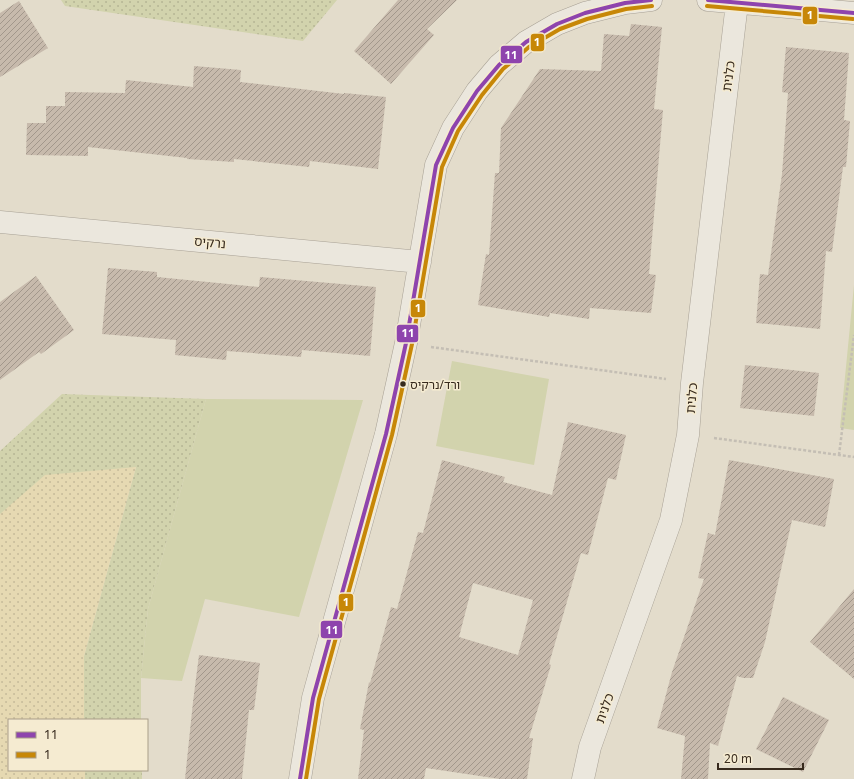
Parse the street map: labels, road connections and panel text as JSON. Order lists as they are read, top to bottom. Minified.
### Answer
{"streets":{"street":["כלנית","נרקיס"]},"places":["ורד/נרקיס"],"lines":["transit line 11","transit line 1"],"legend":["11","1"],"scale_bar":"20 m"}
